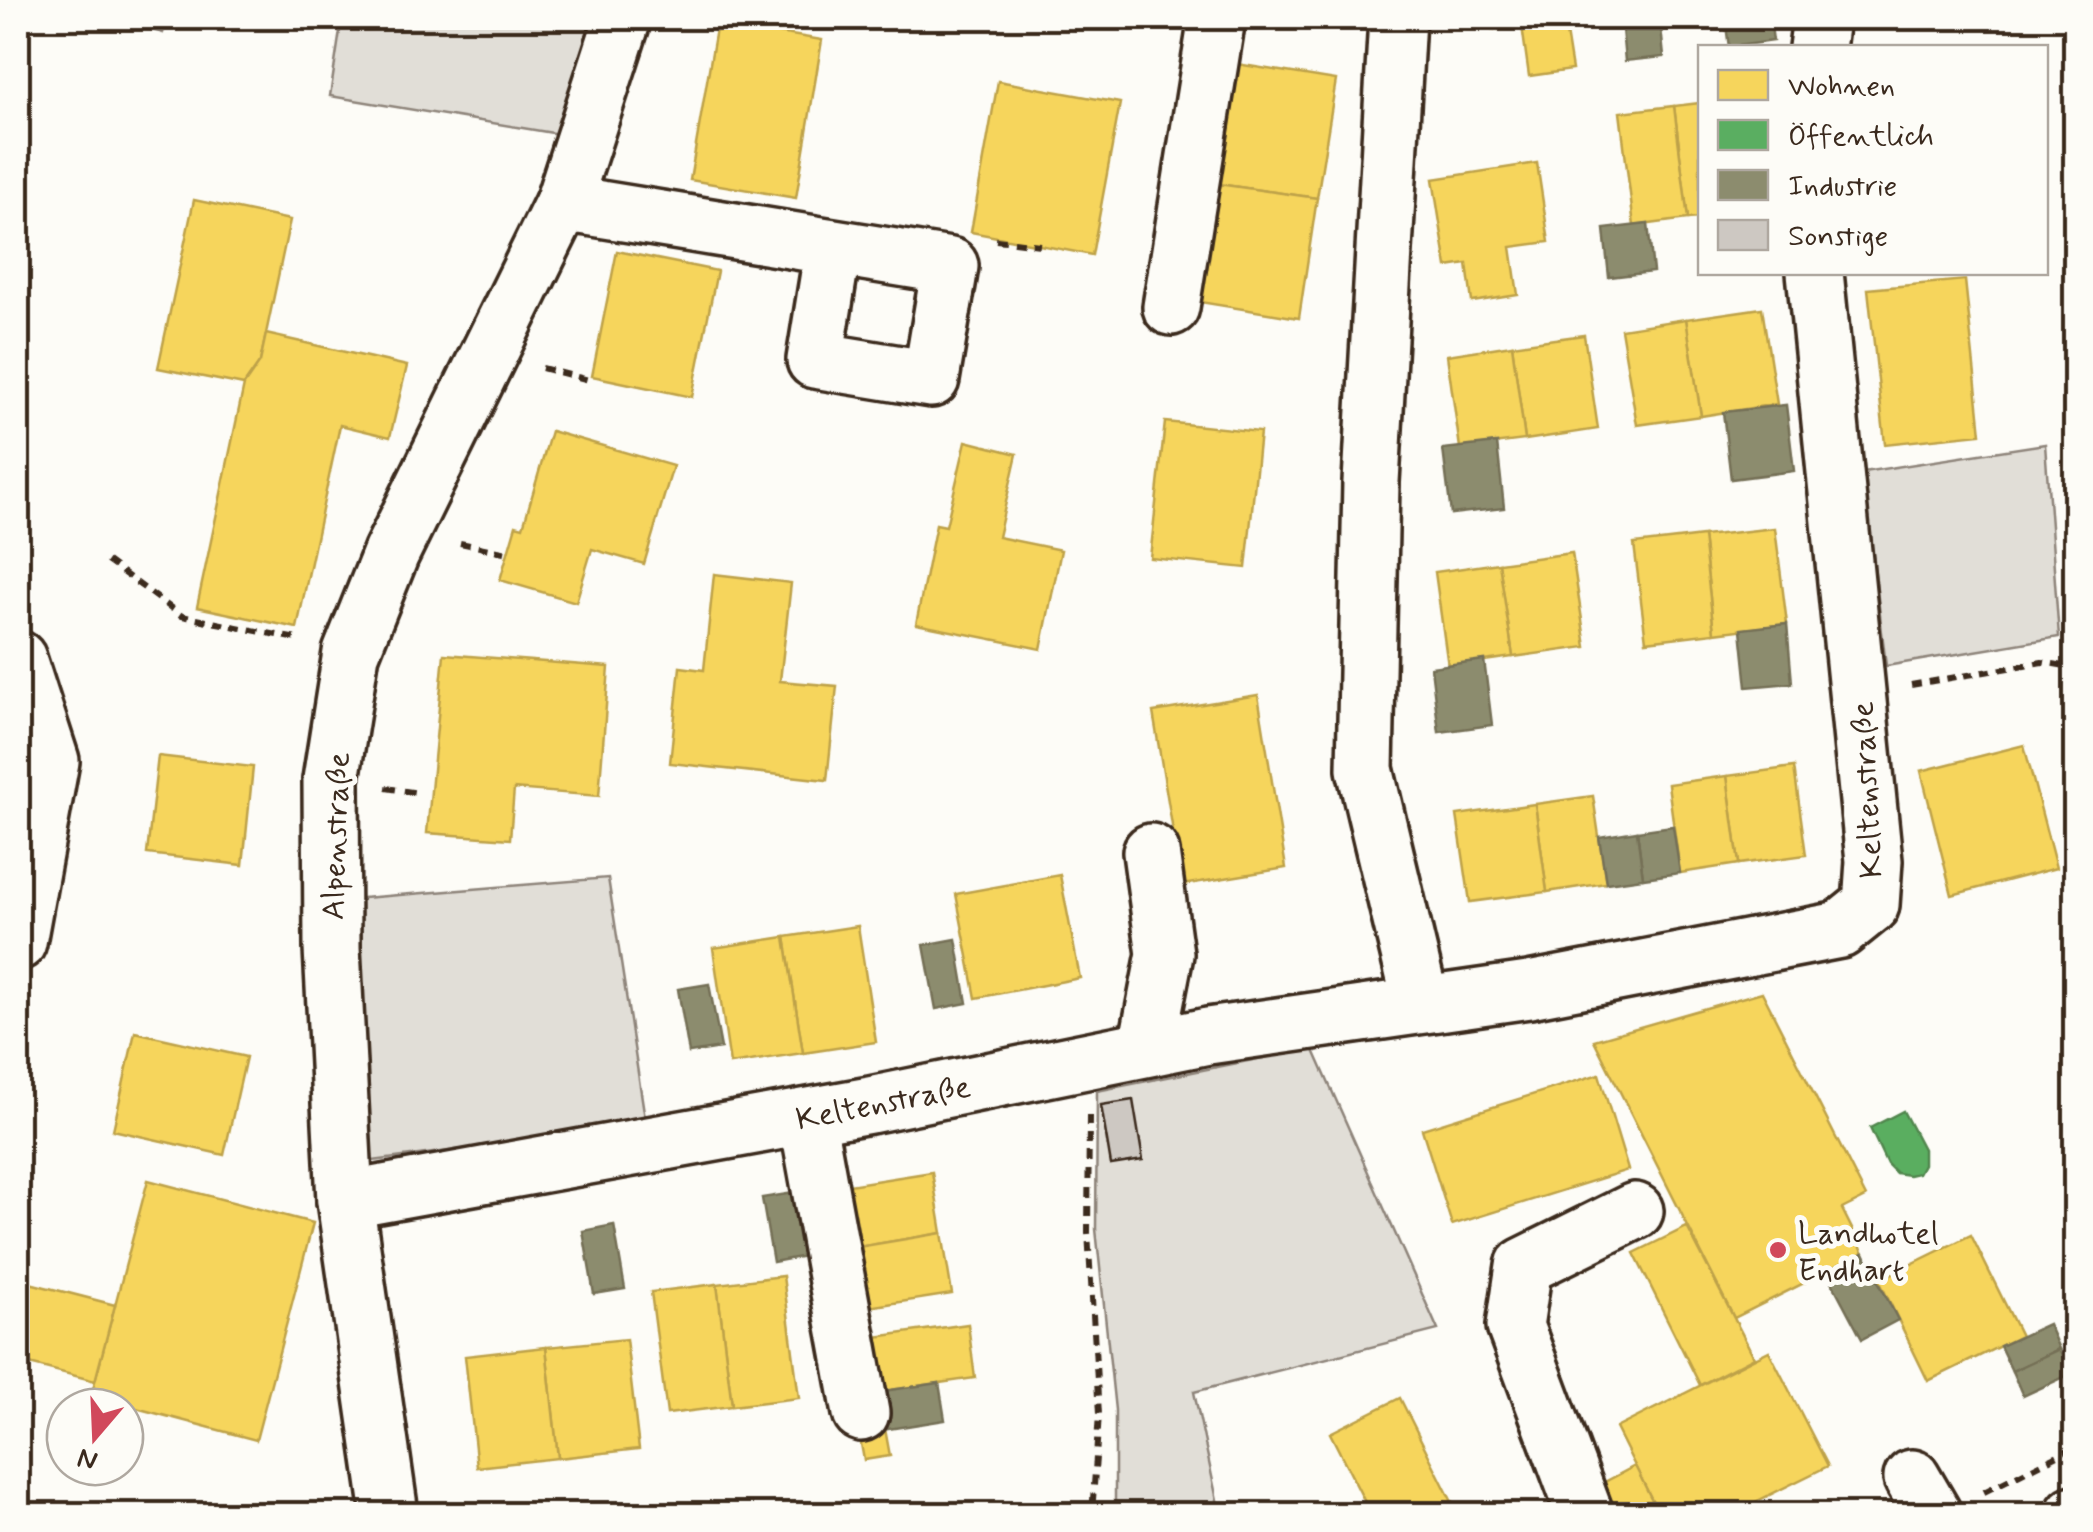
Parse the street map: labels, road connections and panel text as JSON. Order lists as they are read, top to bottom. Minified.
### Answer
{"streets":{"street":["Keltenstraße","Alpenstraße"]},"crossings":[["Keltenstraße","Alpenstraße"]],"places":["Landhotel Endhart"],"legend":["Wohnen","Öffentlich","Industrie","Sonstige"],"north":"bottom"}
